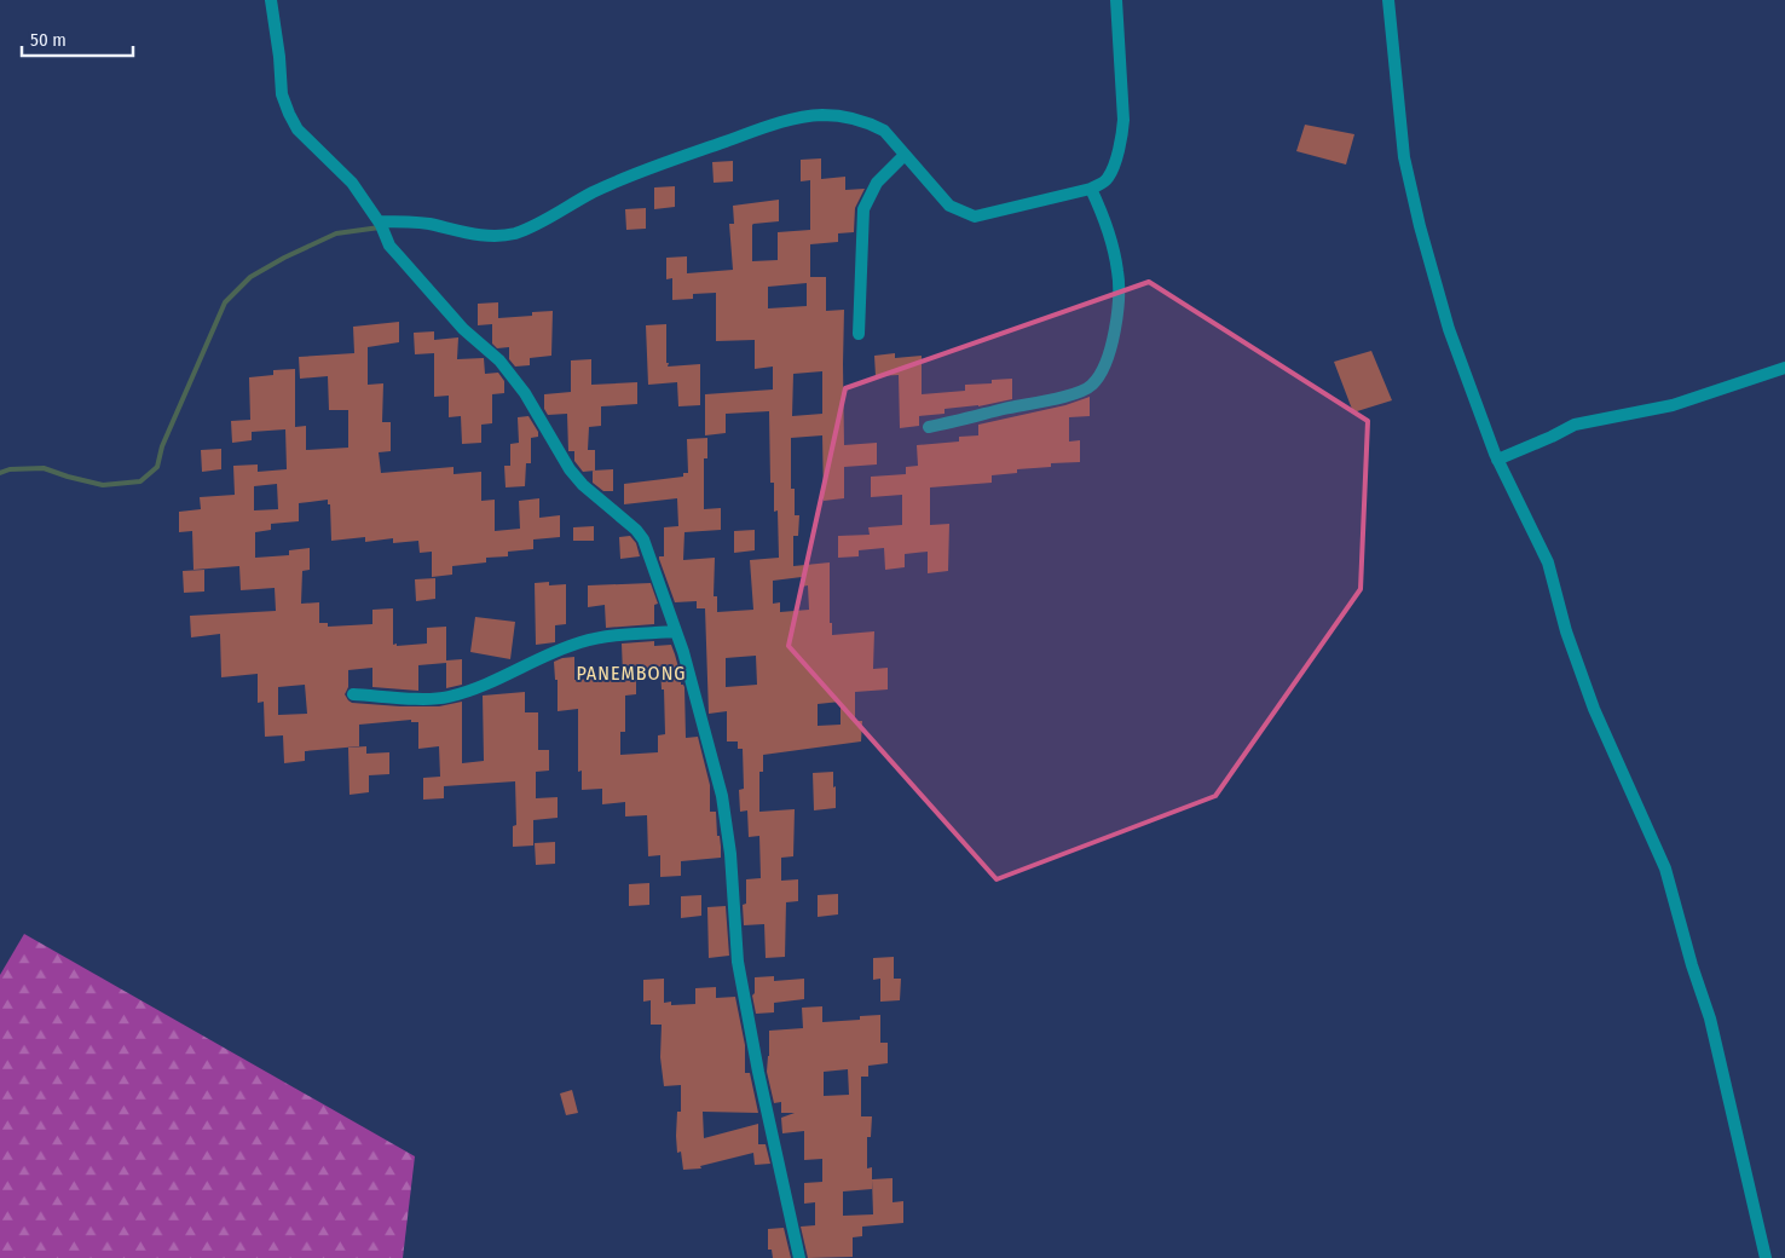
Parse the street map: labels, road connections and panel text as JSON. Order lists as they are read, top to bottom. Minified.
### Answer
{"districts":["PANEMBONG"],"scale_bar":"50 m"}
